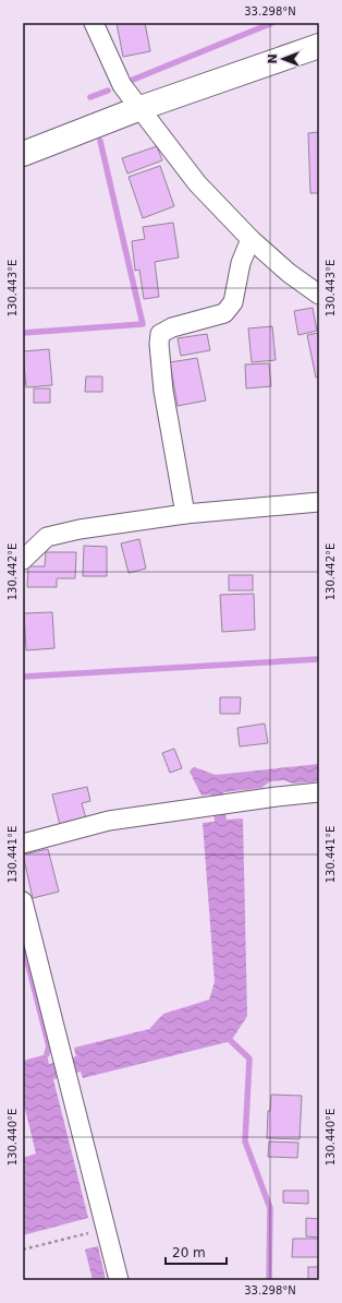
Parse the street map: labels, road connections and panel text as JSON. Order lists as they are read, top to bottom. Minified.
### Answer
{"scale_bar":"20 m","north":"left","coordinates":["33.298°N","130.443°E","130.442°E","130.441°E","130.440°E"]}
